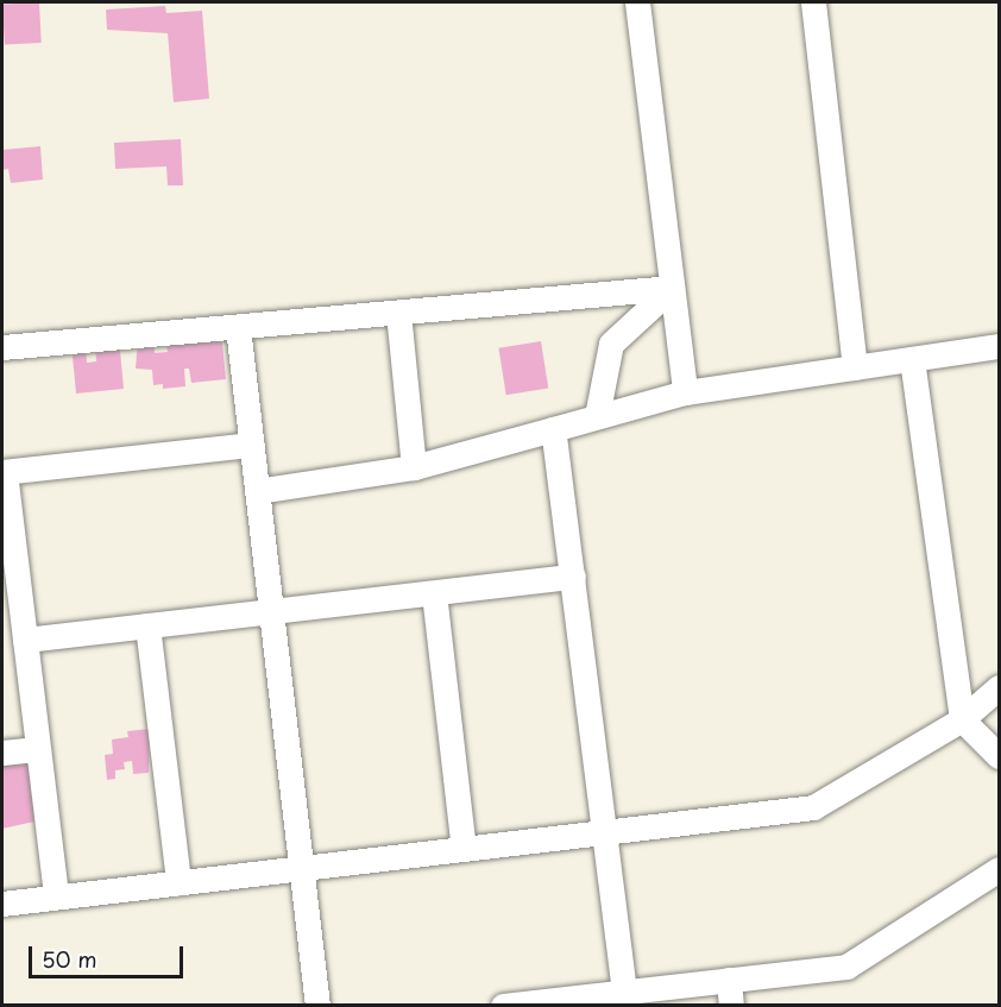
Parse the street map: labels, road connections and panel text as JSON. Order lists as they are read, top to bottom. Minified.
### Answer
{"scale_bar":"50 m"}
